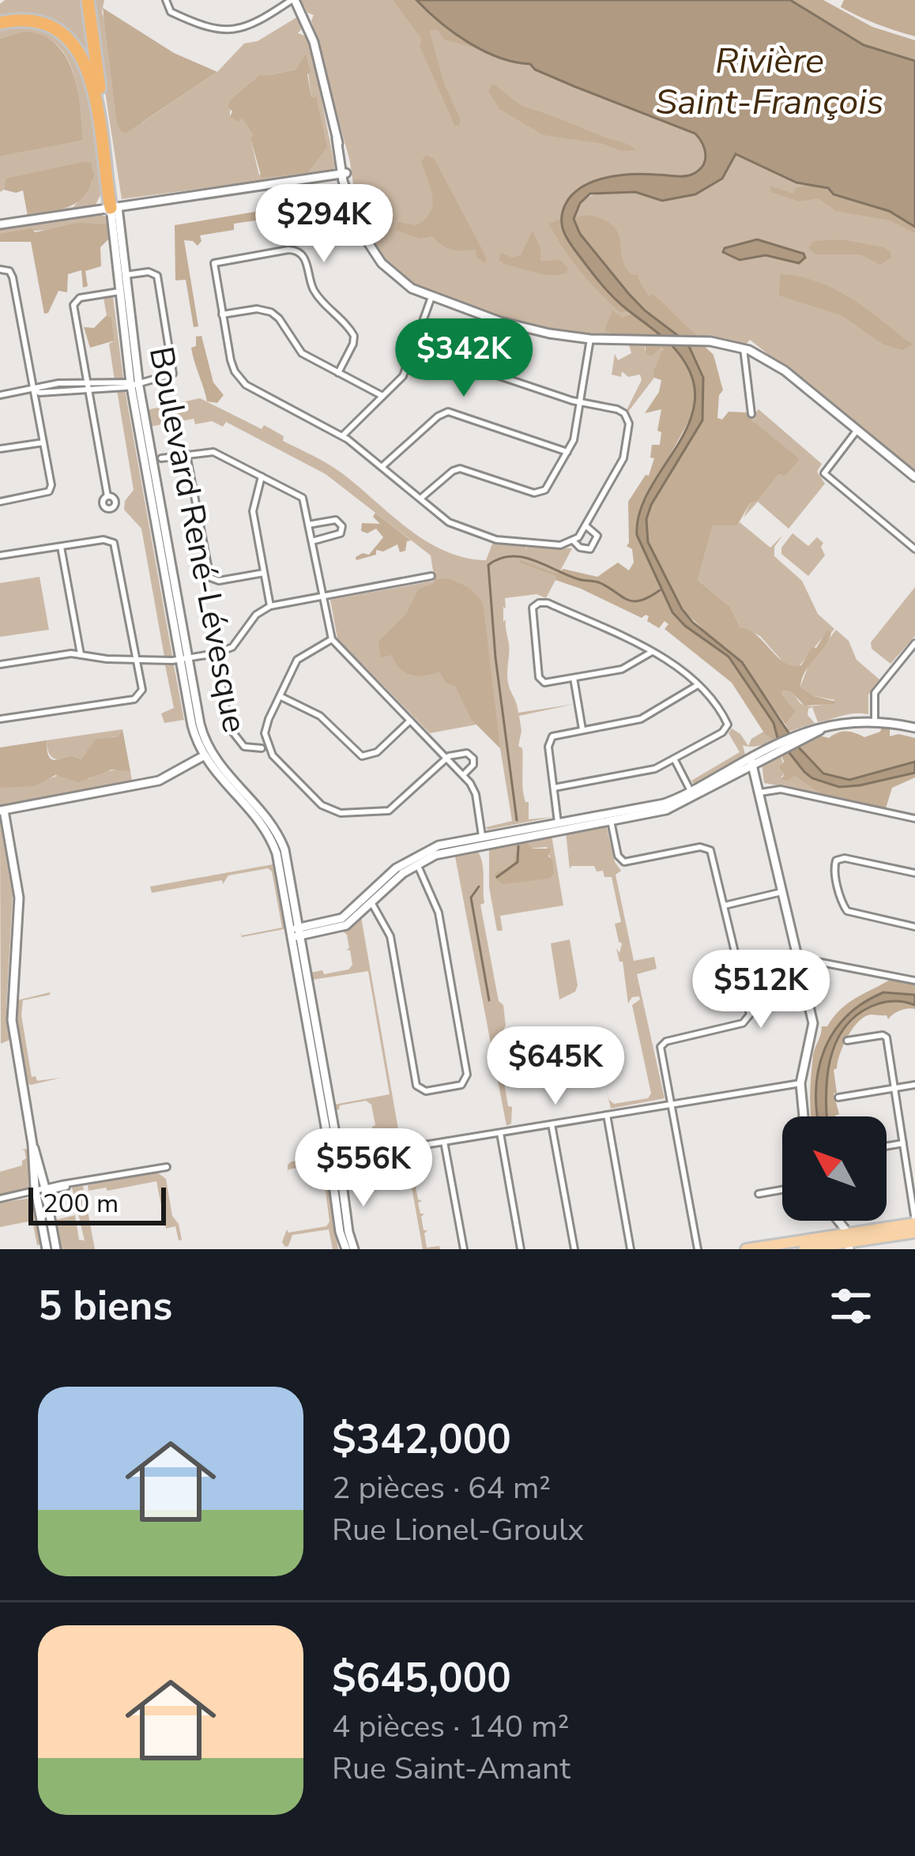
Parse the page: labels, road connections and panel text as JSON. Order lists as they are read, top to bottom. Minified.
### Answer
{"streets":{"street":["Boulevard René-Lévesque"]},"water":["Rivière Saint-François"],"scale_bar":"200 m","north":"top left","page":{"price":["$294K","$342K","$512K","$645K","$556K"],"scale":"200 m","heading":"5 biens","list":[{"name":"$342,000","note":"2 pièces · 64 m² · Rue Lionel-Groulx"},{"name":"$645,000","note":"4 pièces · 140 m² · Rue Saint-Amant"}]}}
